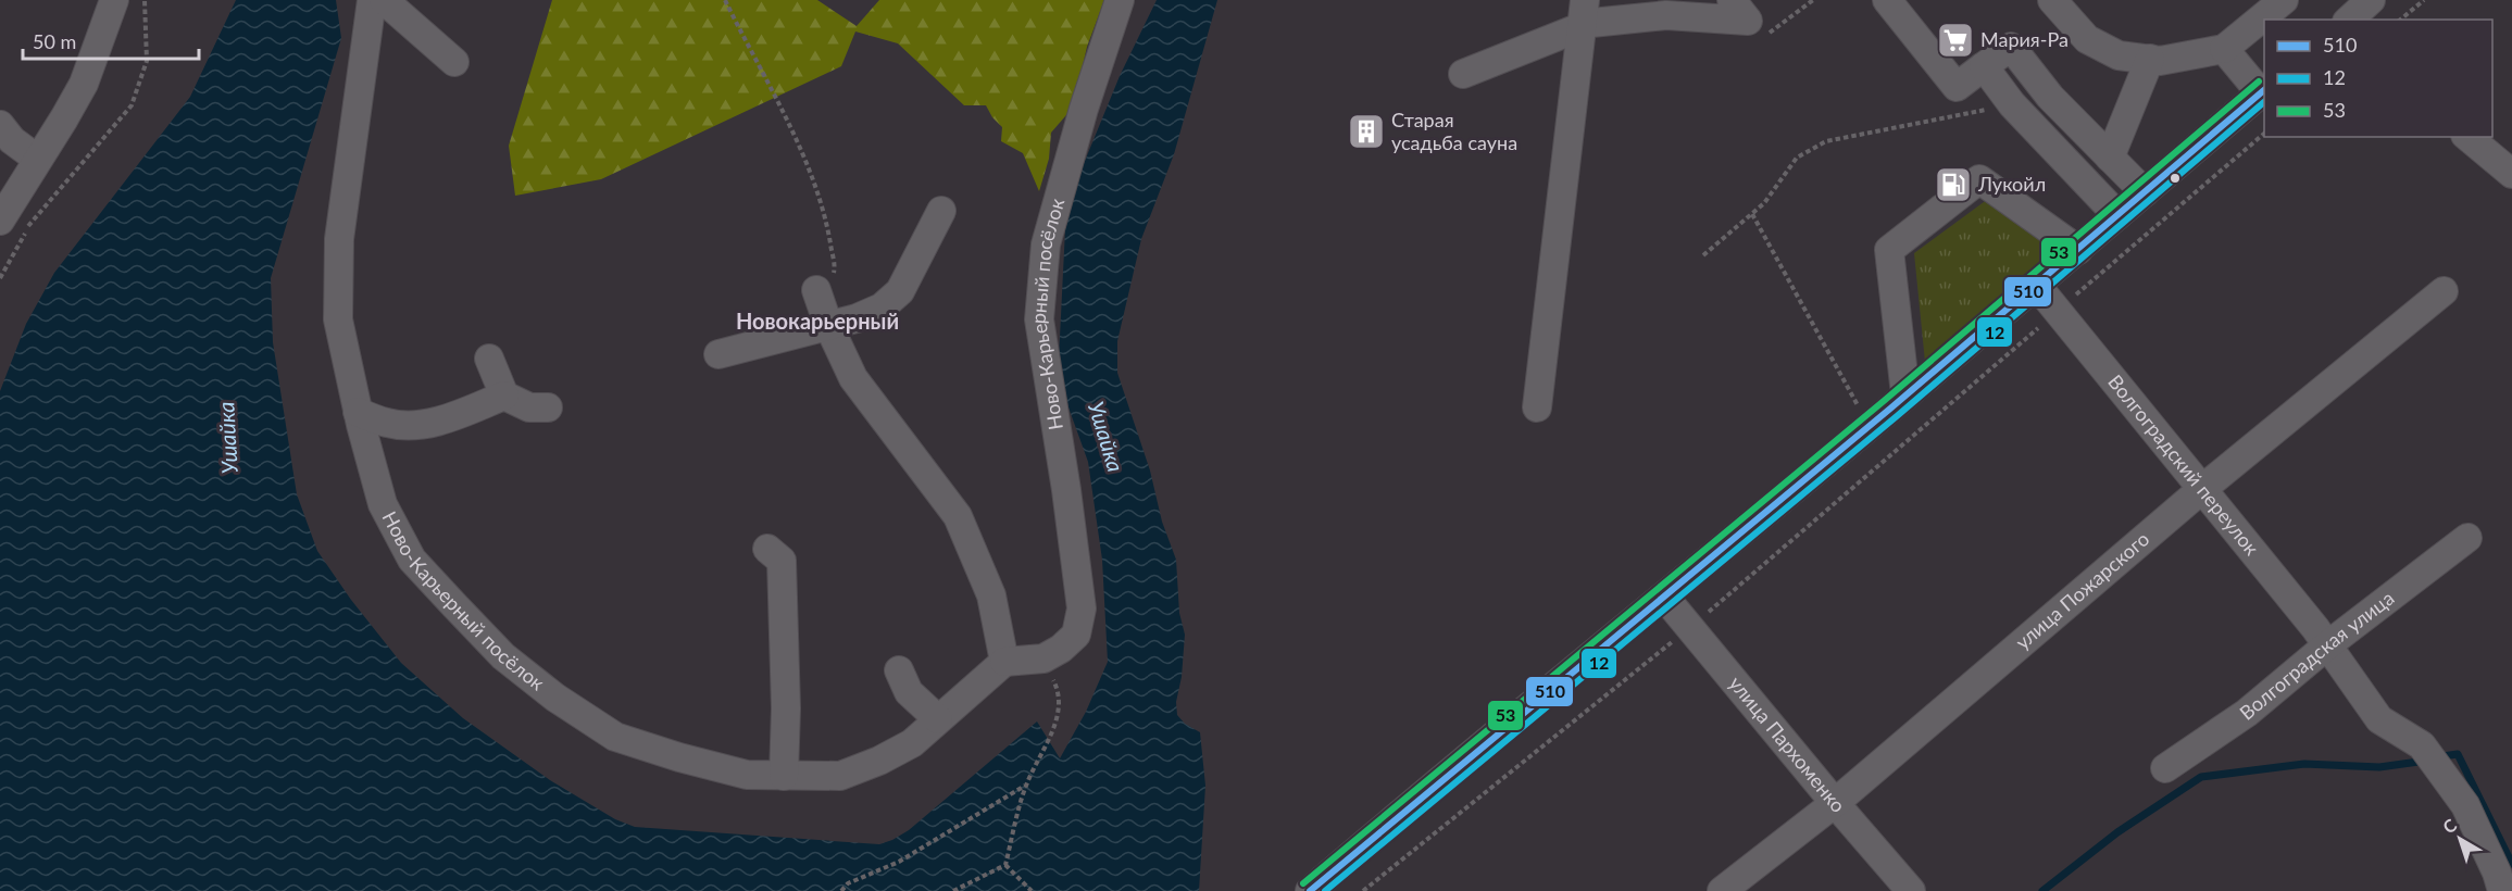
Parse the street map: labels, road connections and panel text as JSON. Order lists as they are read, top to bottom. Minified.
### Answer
{"streets":{"street":["Ново-Карьерный посёлок","Волгоградский переулок","улица Пожарского","Волгоградская улица","улица Пархоменко"]},"crossings":[["Волгоградский переулок","улица Пожарского"],["Волгоградский переулок","Волгоградская улица"],["улица Пожарского","улица Пархоменко"]],"districts":["Новокарьерный"],"water":["Ушайка"],"places":{"supermarket":["Мария-Ра"],"building":["Старая усадьба сауна"],"fuel station":["Лукойл"]},"lines":["transit line 53","transit line 510","transit line 12"],"legend":["510","12","53"],"scale_bar":"50 m","north":"top left"}
